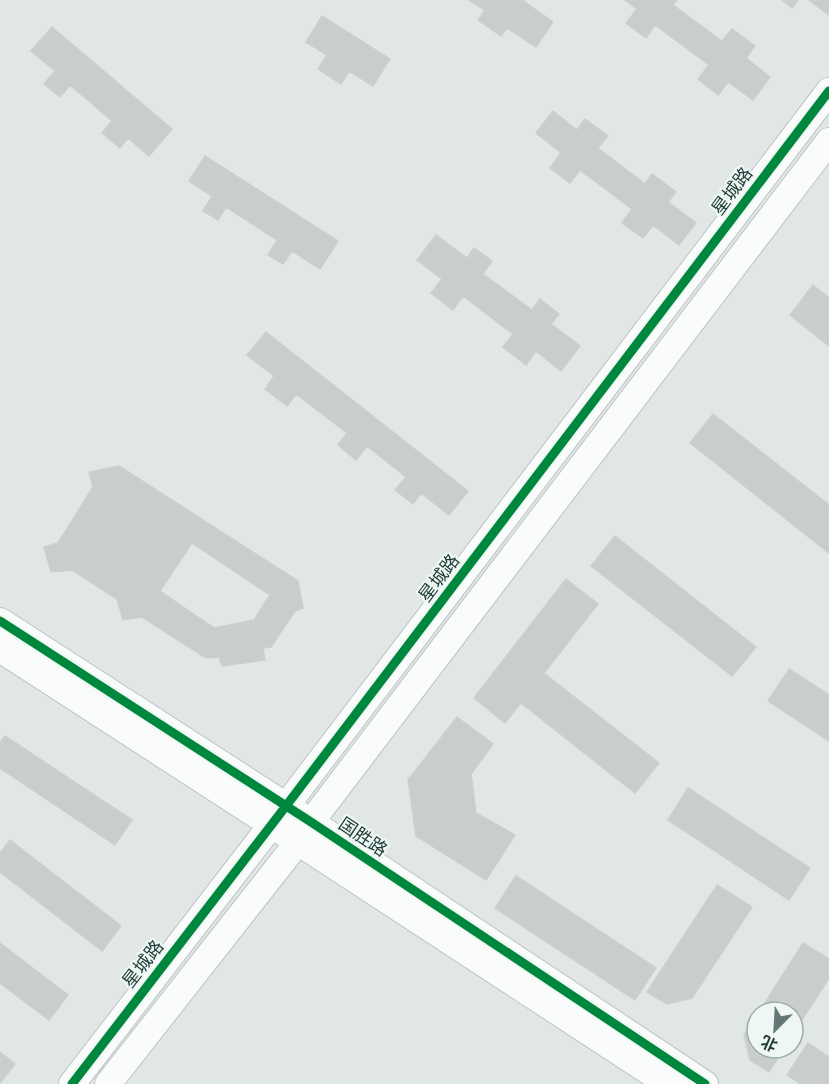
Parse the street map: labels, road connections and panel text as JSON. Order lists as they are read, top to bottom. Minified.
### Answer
{"streets":{"street":["星城路","国胜路"]},"crossings":[["星城路","国胜路"]],"north":"bottom left"}
